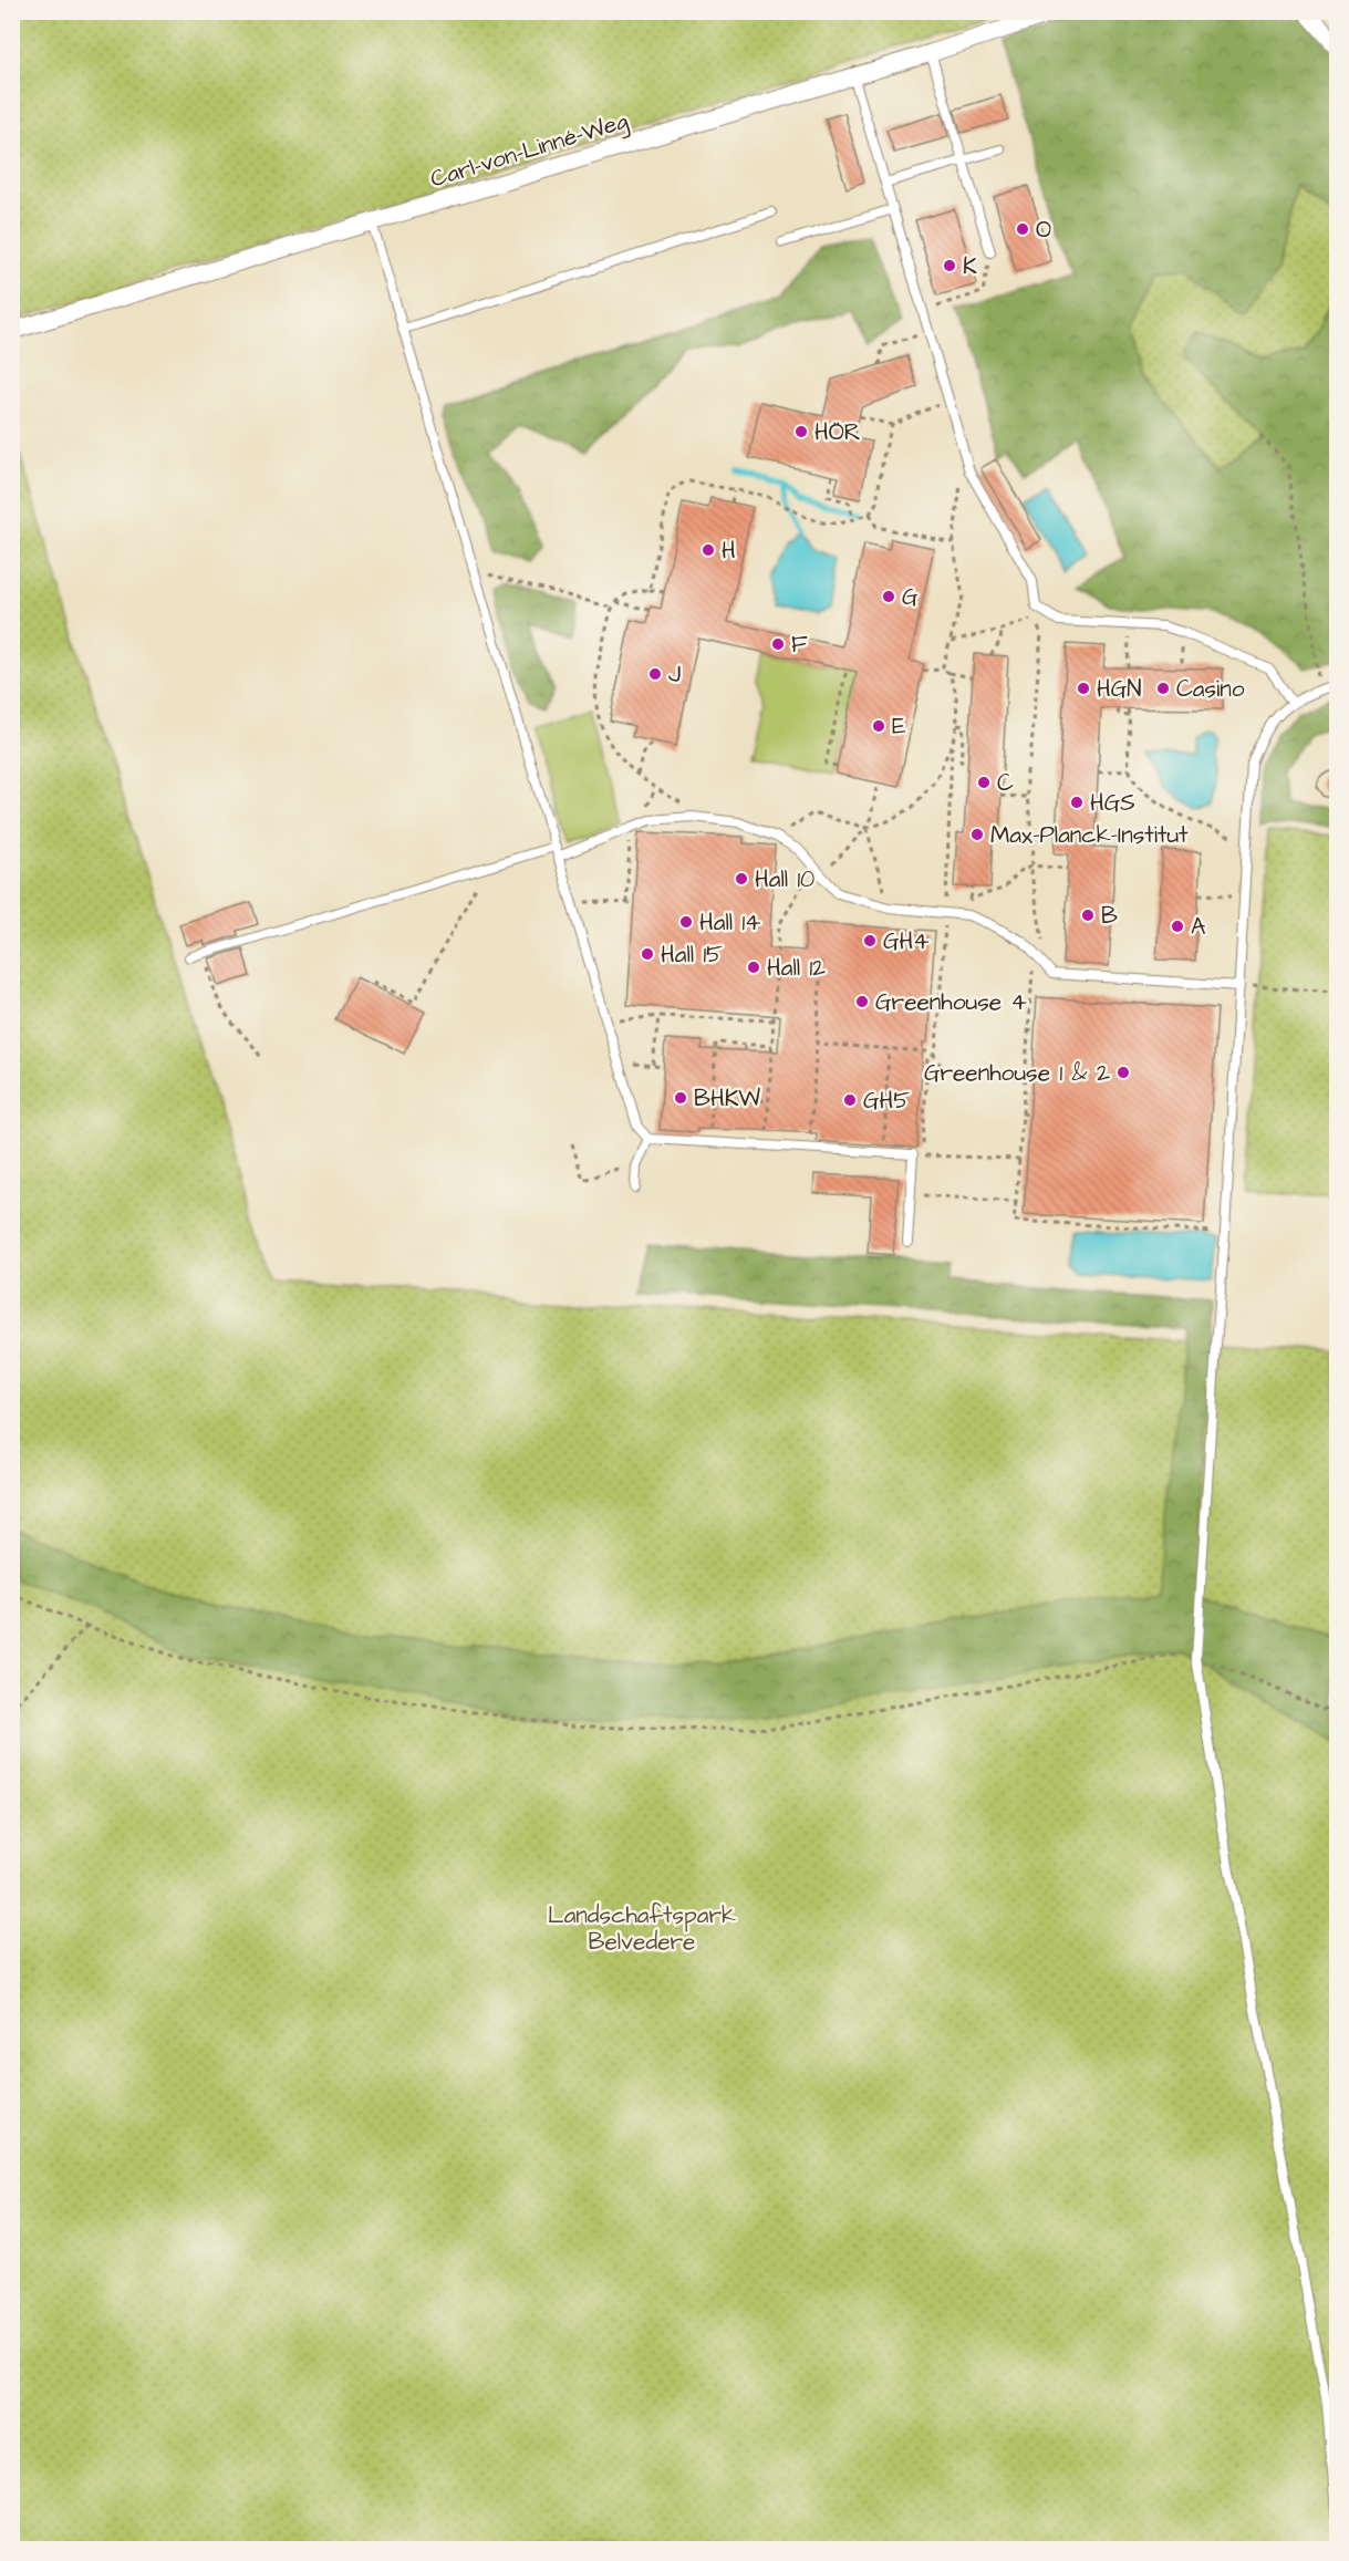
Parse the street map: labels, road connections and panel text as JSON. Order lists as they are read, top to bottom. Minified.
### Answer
{"streets":{"street":["Carl-von-Linné-Weg"]},"parks":["Landschaftspark Belvedere"],"places":["O","K","HÖR","H","G","F","J","HGN","Casino","E","C","HGS","Max-Planck-Institut","Hall 10","B","Hall 14","A","GH4","Hall 15","Hall 12","Greenhouse 4","Greenhouse 1 & 2","BHKW","GH5"]}
